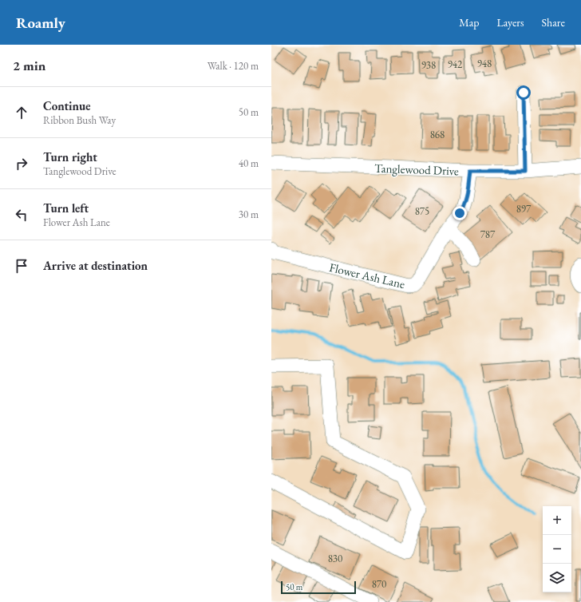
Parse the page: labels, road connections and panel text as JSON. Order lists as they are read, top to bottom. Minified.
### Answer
{"streets":{"street":["Tanglewood Drive","Flower Ash Lane"]},"crossings":[["Tanglewood Drive","Flower Ash Lane"]],"house_numbers":["948","942","938","868","897","875","787","830","870"],"scale_bar":"50 m","page":{"header":"Roamly","nav":["Map","Layers","Share"],"heading":["2 min","Walk · 120 m"],"list":[["Continue","Ribbon Bush Way","50 m"],["Turn right","Tanglewood Drive","40 m"],["Turn left","Flower Ash Lane","30 m"],"Arrive at destination"],"map_buttons":["+","−"],"scale":"50 m"}}
